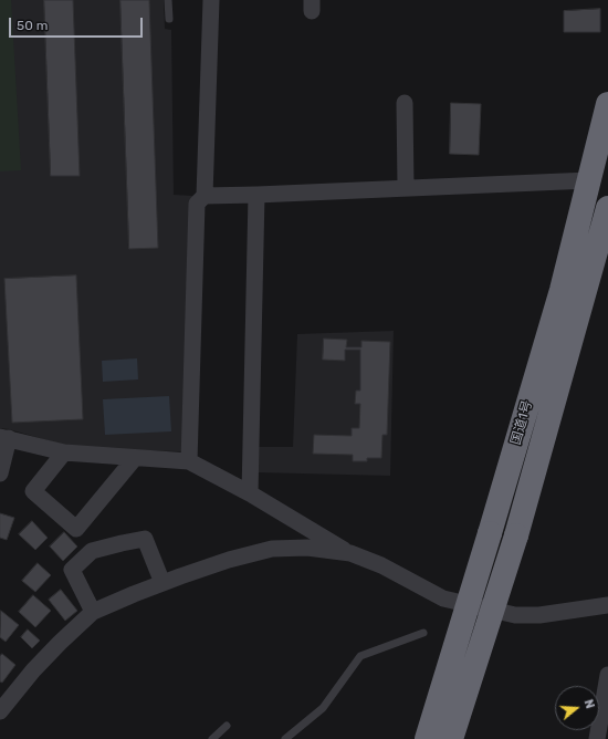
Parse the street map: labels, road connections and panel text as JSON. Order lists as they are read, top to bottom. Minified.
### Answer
{"streets":{"highway":["国道1号"]},"scale_bar":"50 m","north":"right"}
